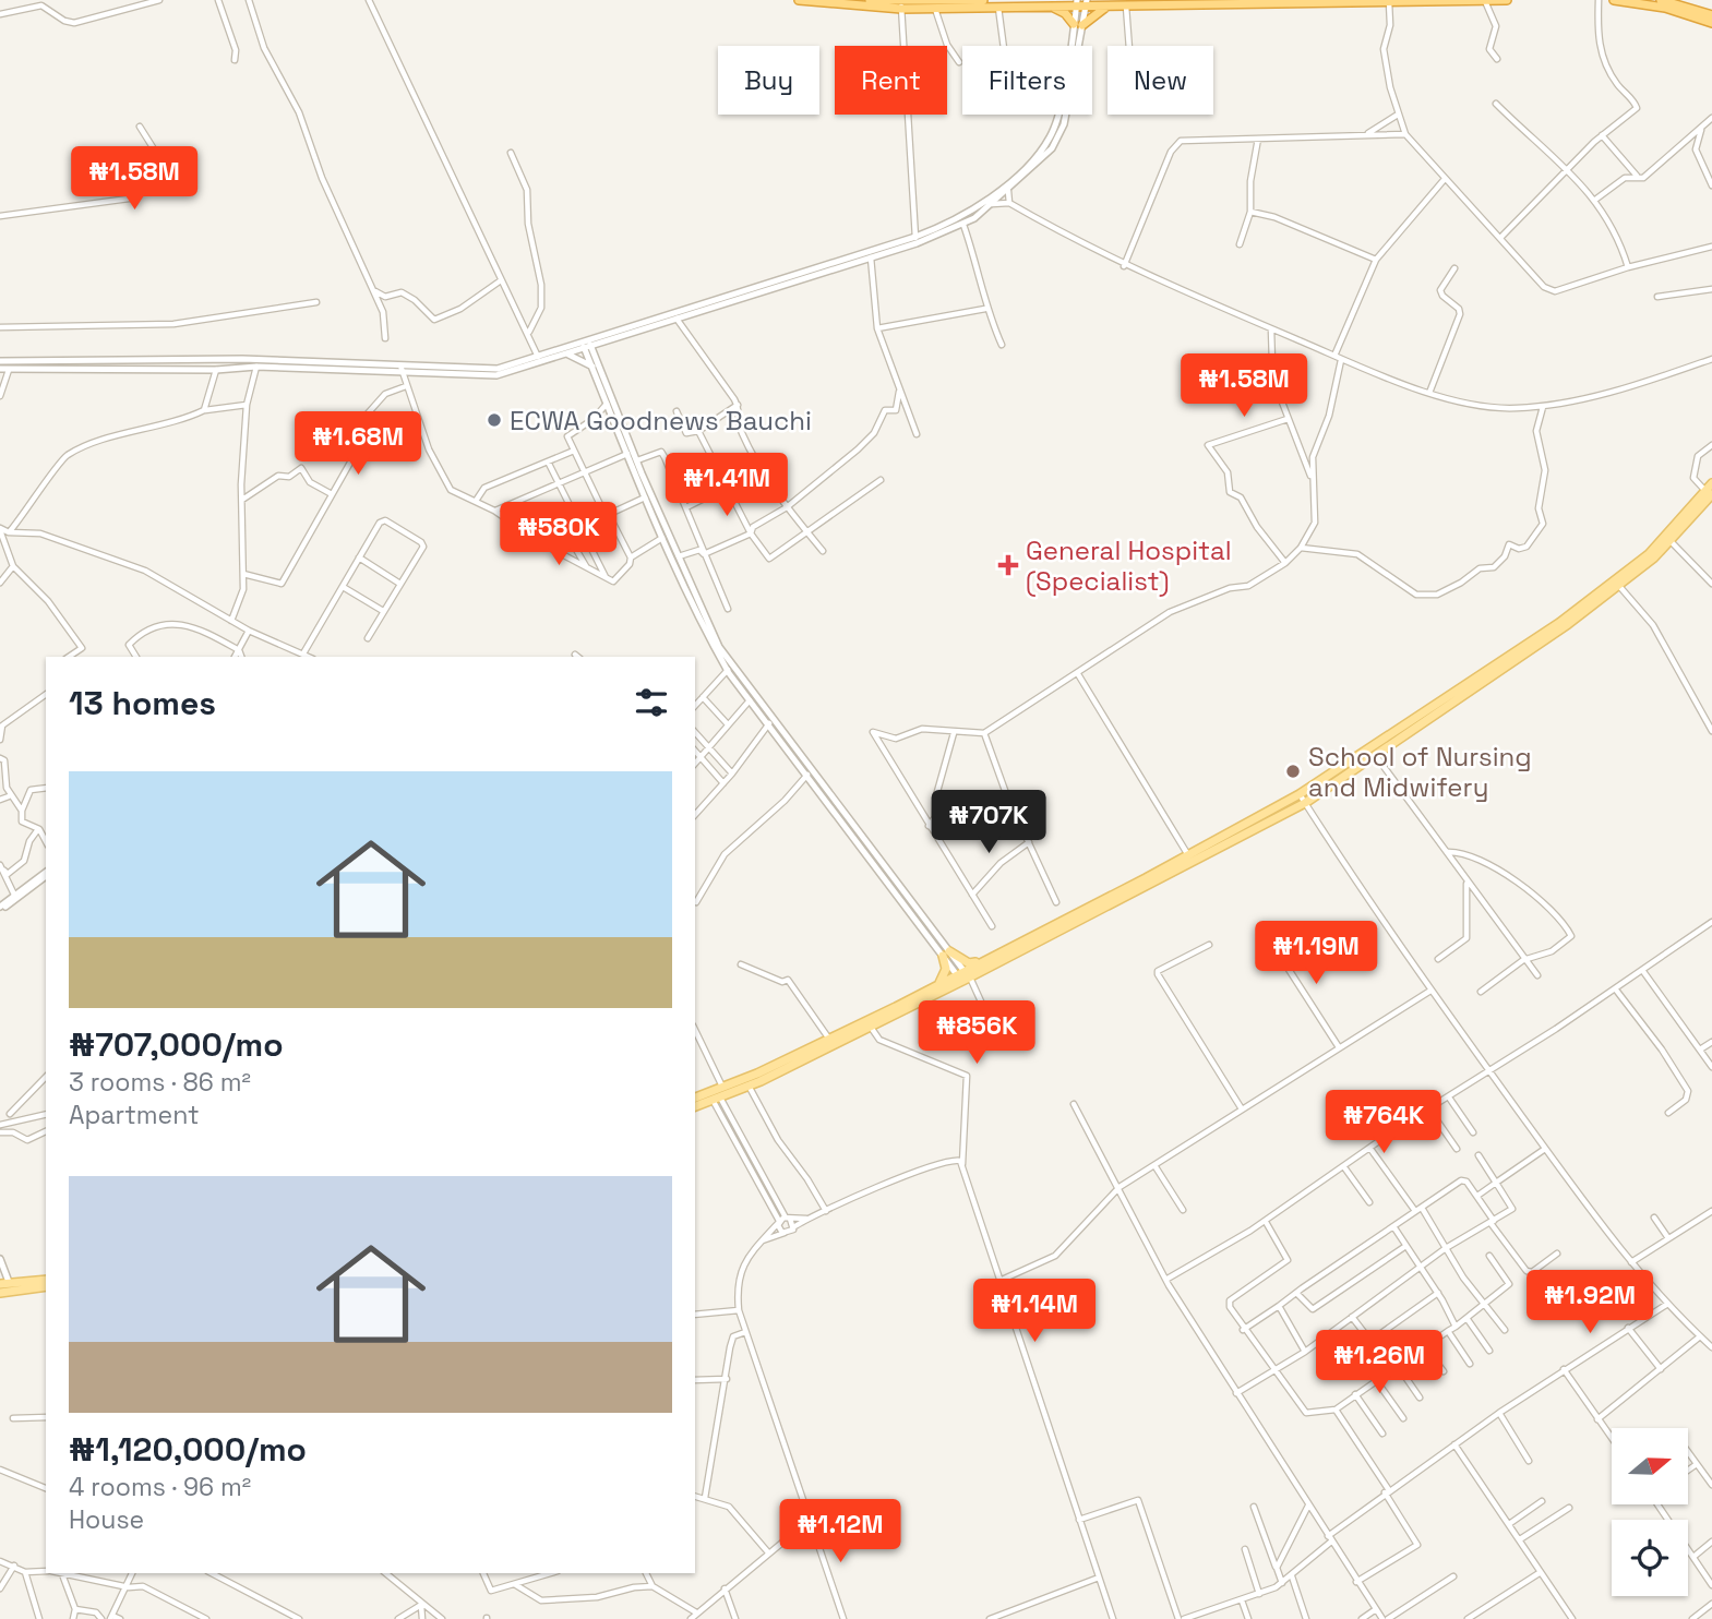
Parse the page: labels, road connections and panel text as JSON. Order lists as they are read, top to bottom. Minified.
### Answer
{"places":{"other":["ECWA Goodnews Bauchi","School of Nursing and Midwifery"],"health":["General Hospital (Specialist)"]},"north":"right","page":{"chip":["Buy","Rent","Filters","New"],"price":["₦1.58M","₦1.58M","₦1.68M","₦1.41M","₦580K","₦707K","₦1.19M","₦856K","₦764K","₦1.92M","₦1.14M","₦1.26M","₦1.12M"],"heading":"13 homes","list":[{"name":"₦707,000/mo","note":"3 rooms · 86 m² · Apartment"},{"name":"₦1,120,000/mo","note":"4 rooms · 96 m² · House"}]}}
